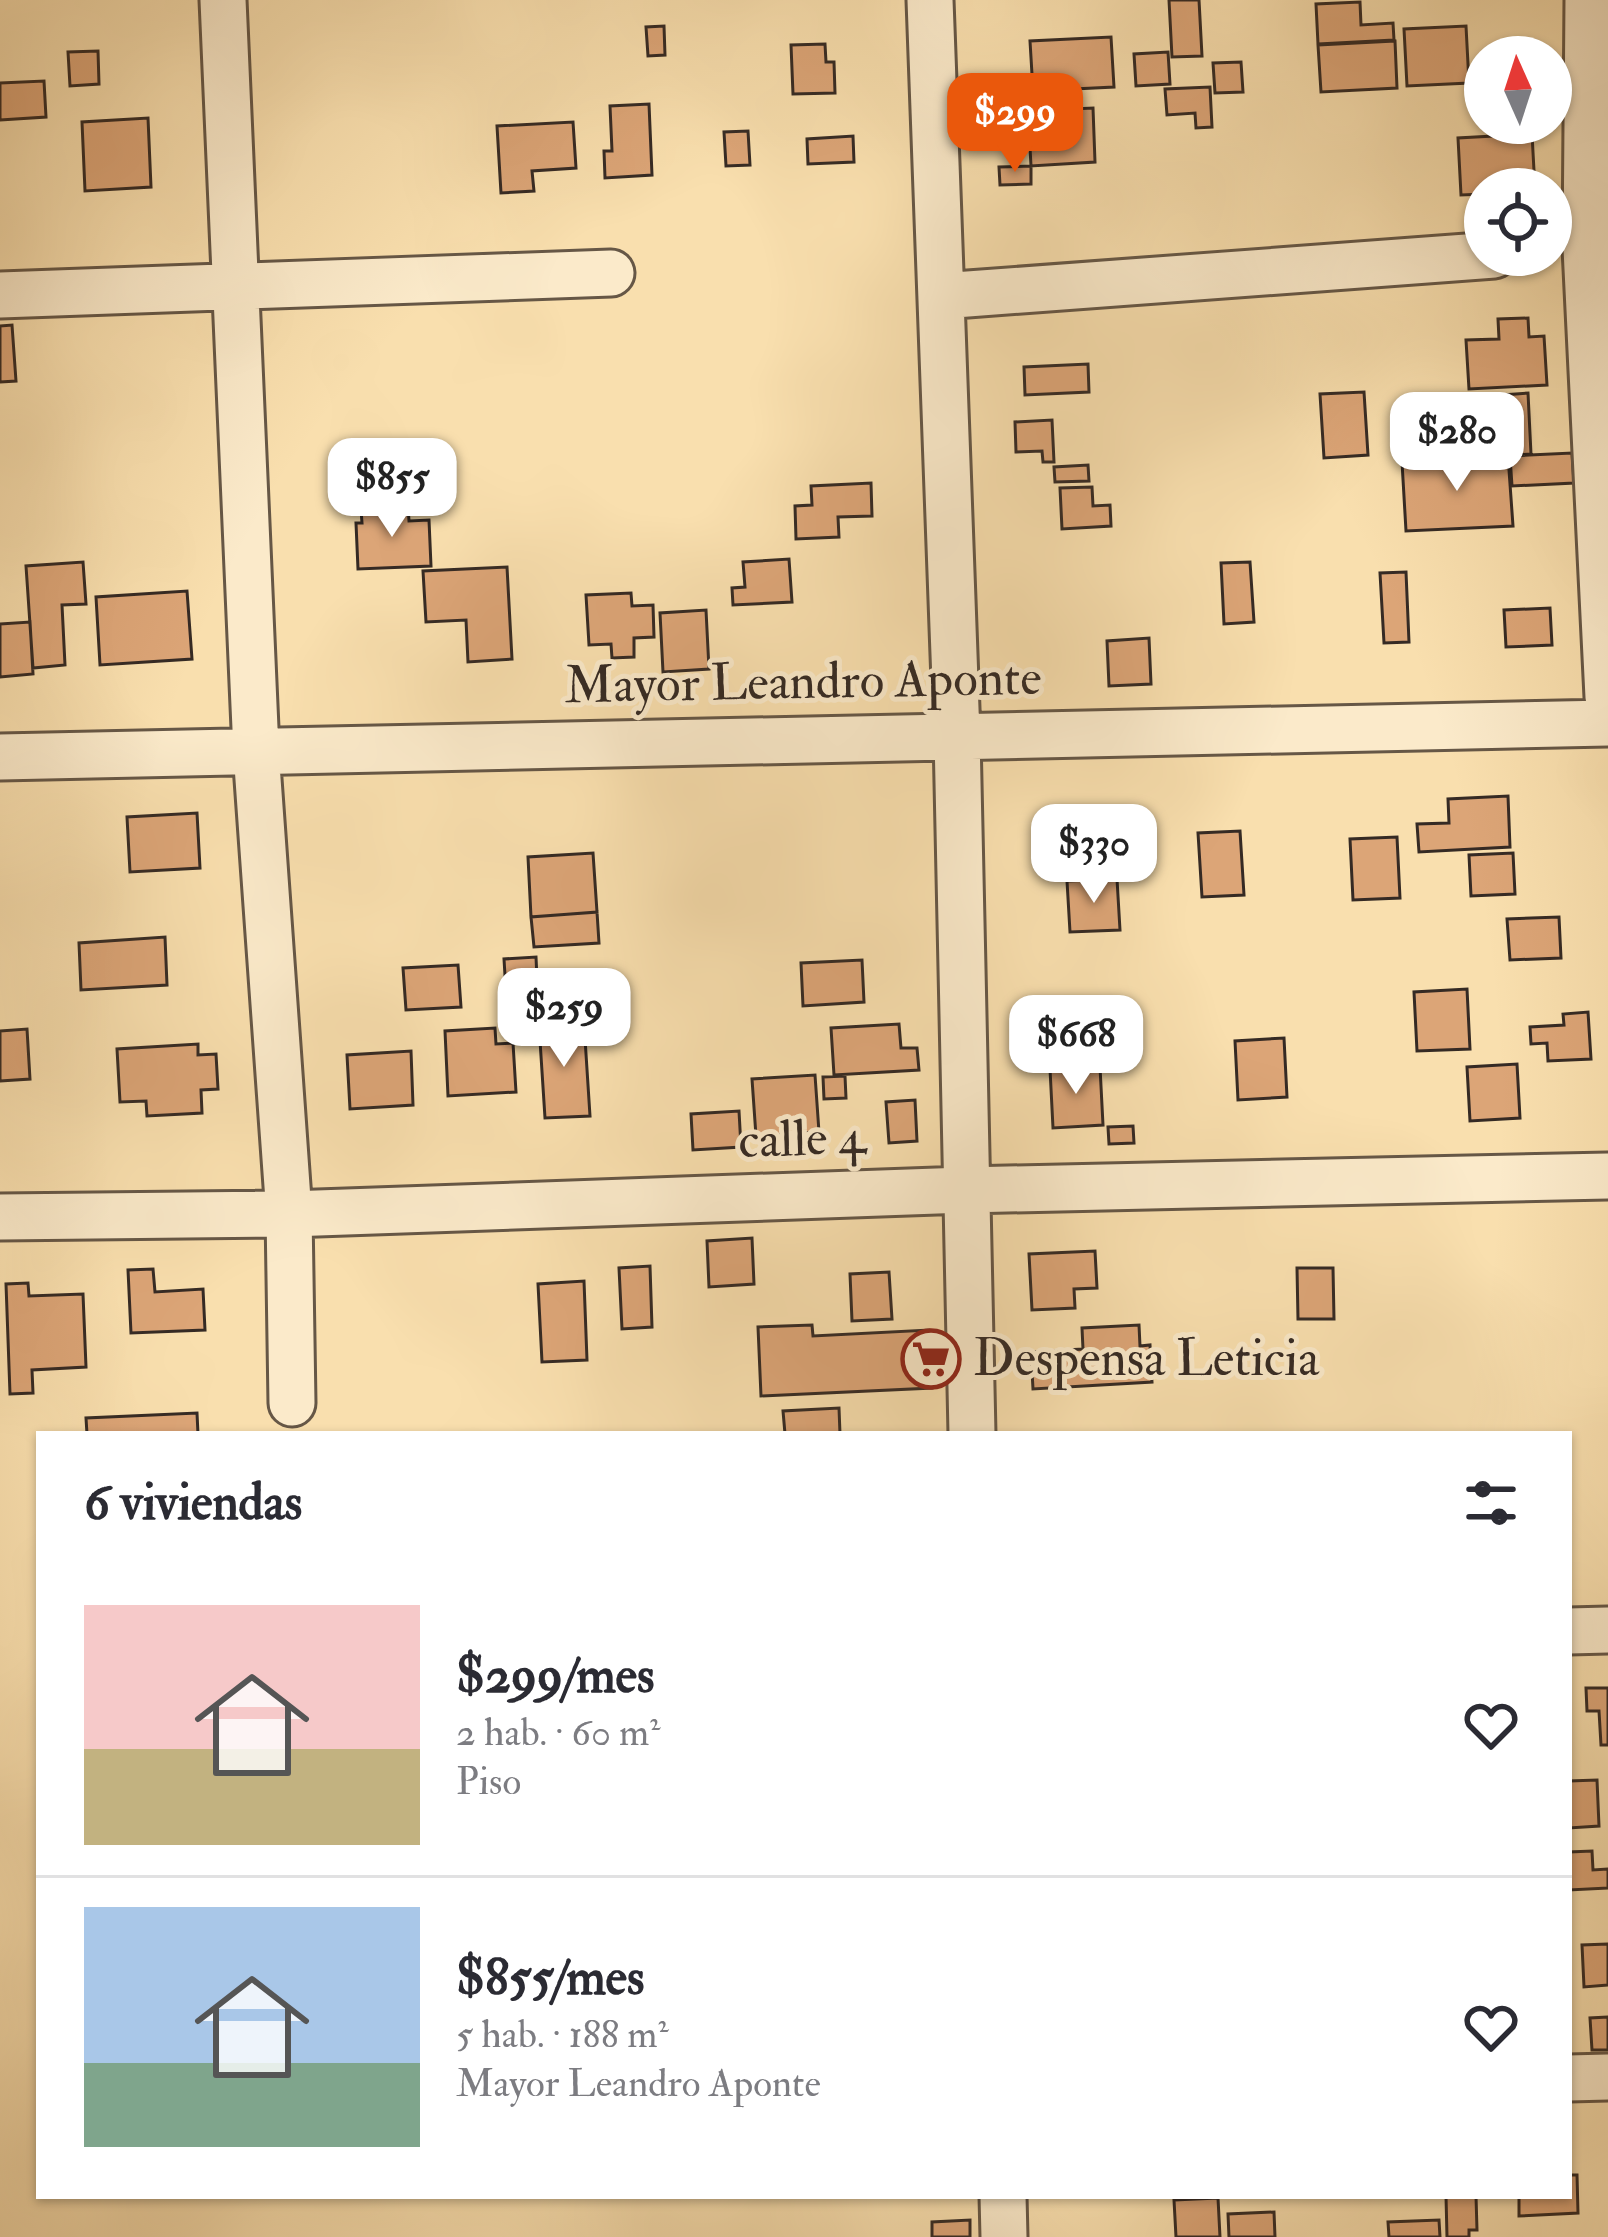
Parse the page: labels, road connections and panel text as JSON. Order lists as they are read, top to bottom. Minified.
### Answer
{"streets":{"street":["Mayor Leandro Aponte","calle 4"]},"places":{"supermarket":["Despensa Leticia"]},"north":"top","page":{"price":["$299","$280","$855","$330","$259","$668"],"heading":"6 viviendas","list":[{"name":"$299/mes","note":"2 hab. · 60 m² · Piso"},{"name":"$855/mes","note":"5 hab. · 188 m² · Mayor Leandro Aponte"}]}}
